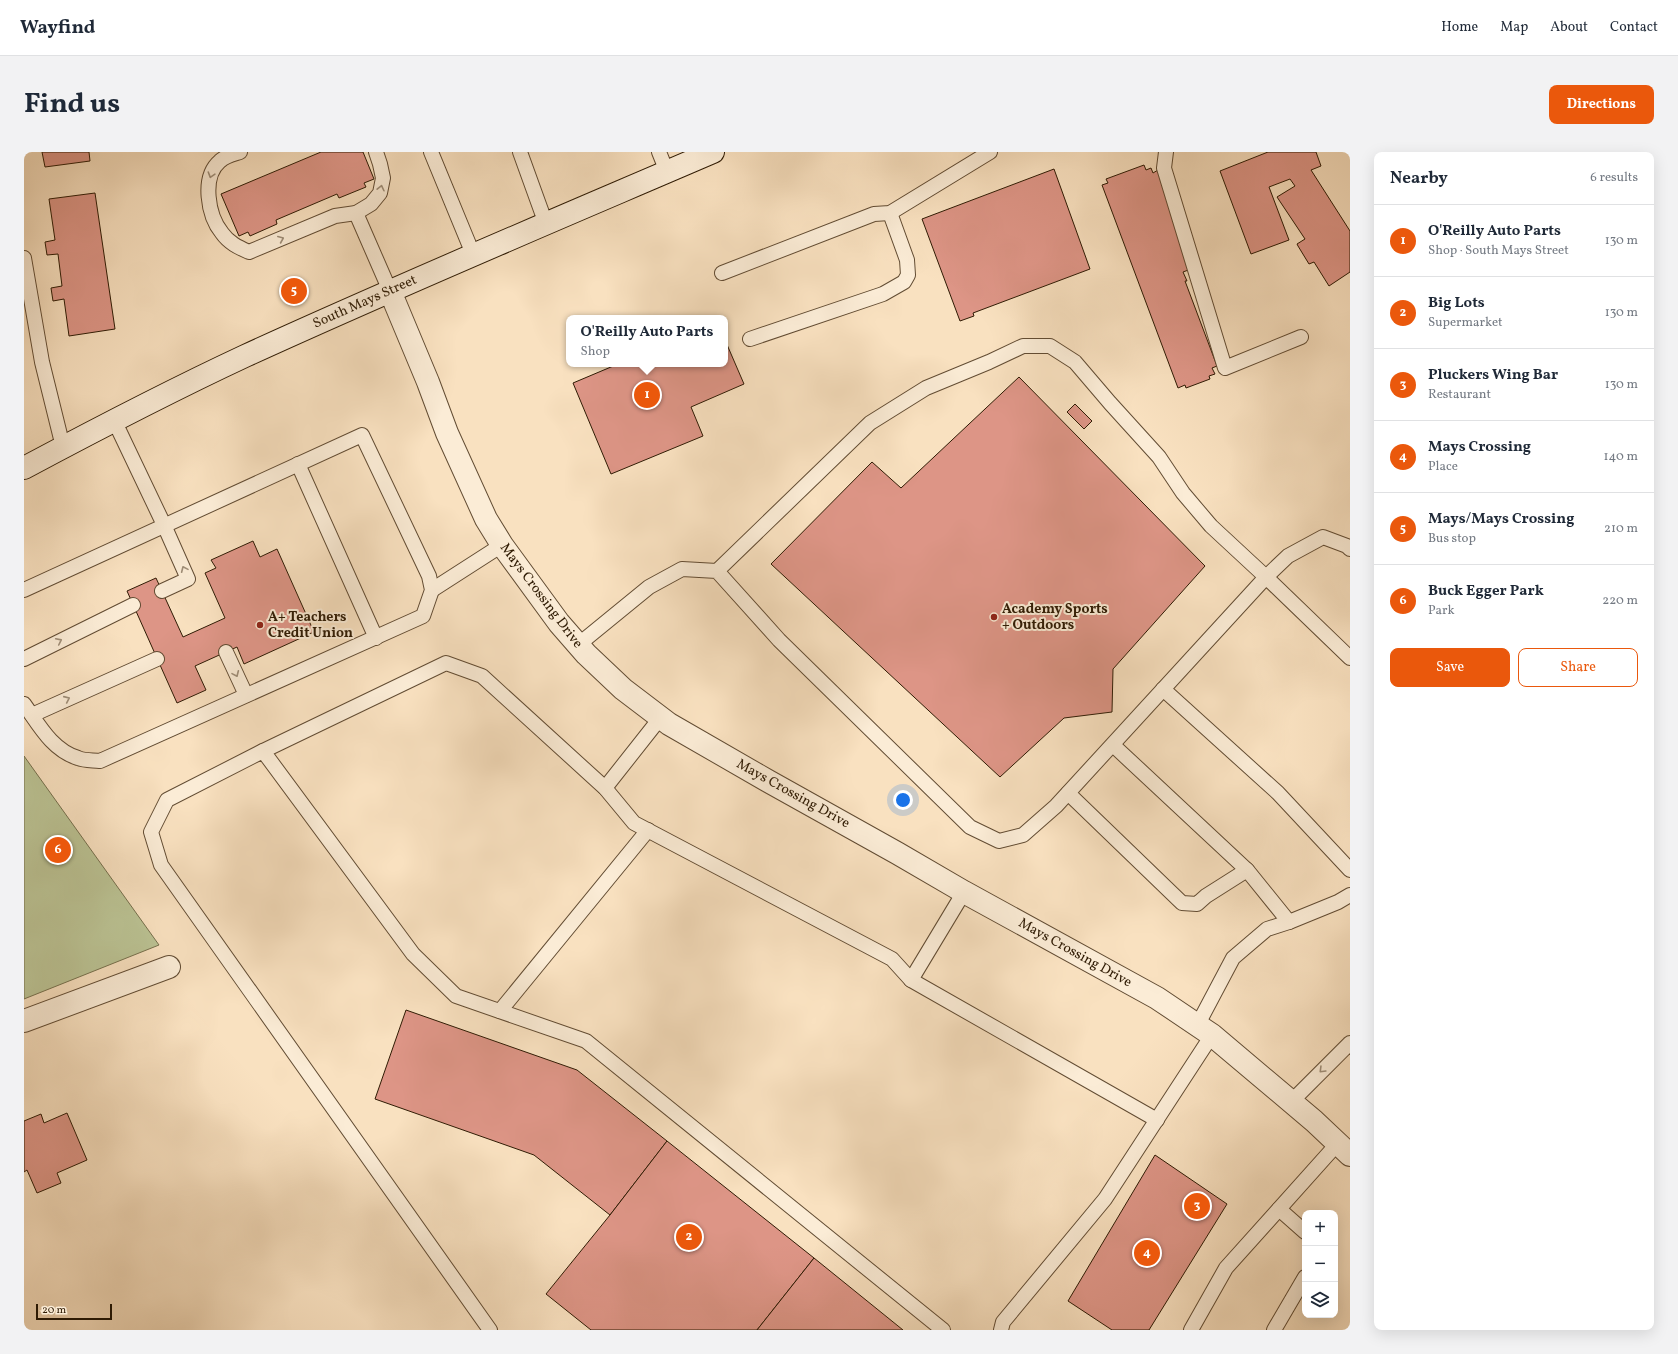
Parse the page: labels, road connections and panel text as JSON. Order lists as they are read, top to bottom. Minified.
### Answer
{"streets":{"street":["South Mays Street","Mays Crossing Drive"]},"crossings":[["South Mays Street","Mays Crossing Drive"]],"places":["Academy Sports + Outdoors","A+ Teachers Credit Union"],"scale_bar":"20 m","page":{"header":"Wayfind","nav":["Home","Map","About","Contact"],"title":"Find us","buttons":["Directions",["Save","Share"]],"heading":["Nearby","6 results"],"list":[{"mark":"1","name":"O'Reilly Auto Parts","note":"Shop · South Mays Street","value":"130 m"},{"mark":"2","name":"Big Lots","note":"Supermarket","value":"130 m"},{"mark":"3","name":"Pluckers Wing Bar","note":"Restaurant","value":"130 m"},{"mark":"4","name":"Mays Crossing","note":"Place","value":"140 m"},{"mark":"5","name":"Mays/Mays Crossing","note":"Bus stop","value":"210 m"},{"mark":"6","name":"Buck Egger Park","note":"Park","value":"220 m"}],"pins":["5","1","6","3","2","4"],"popup":["O'Reilly Auto Parts","Shop"],"map_buttons":["+","−"],"scale":"20 m"}}
